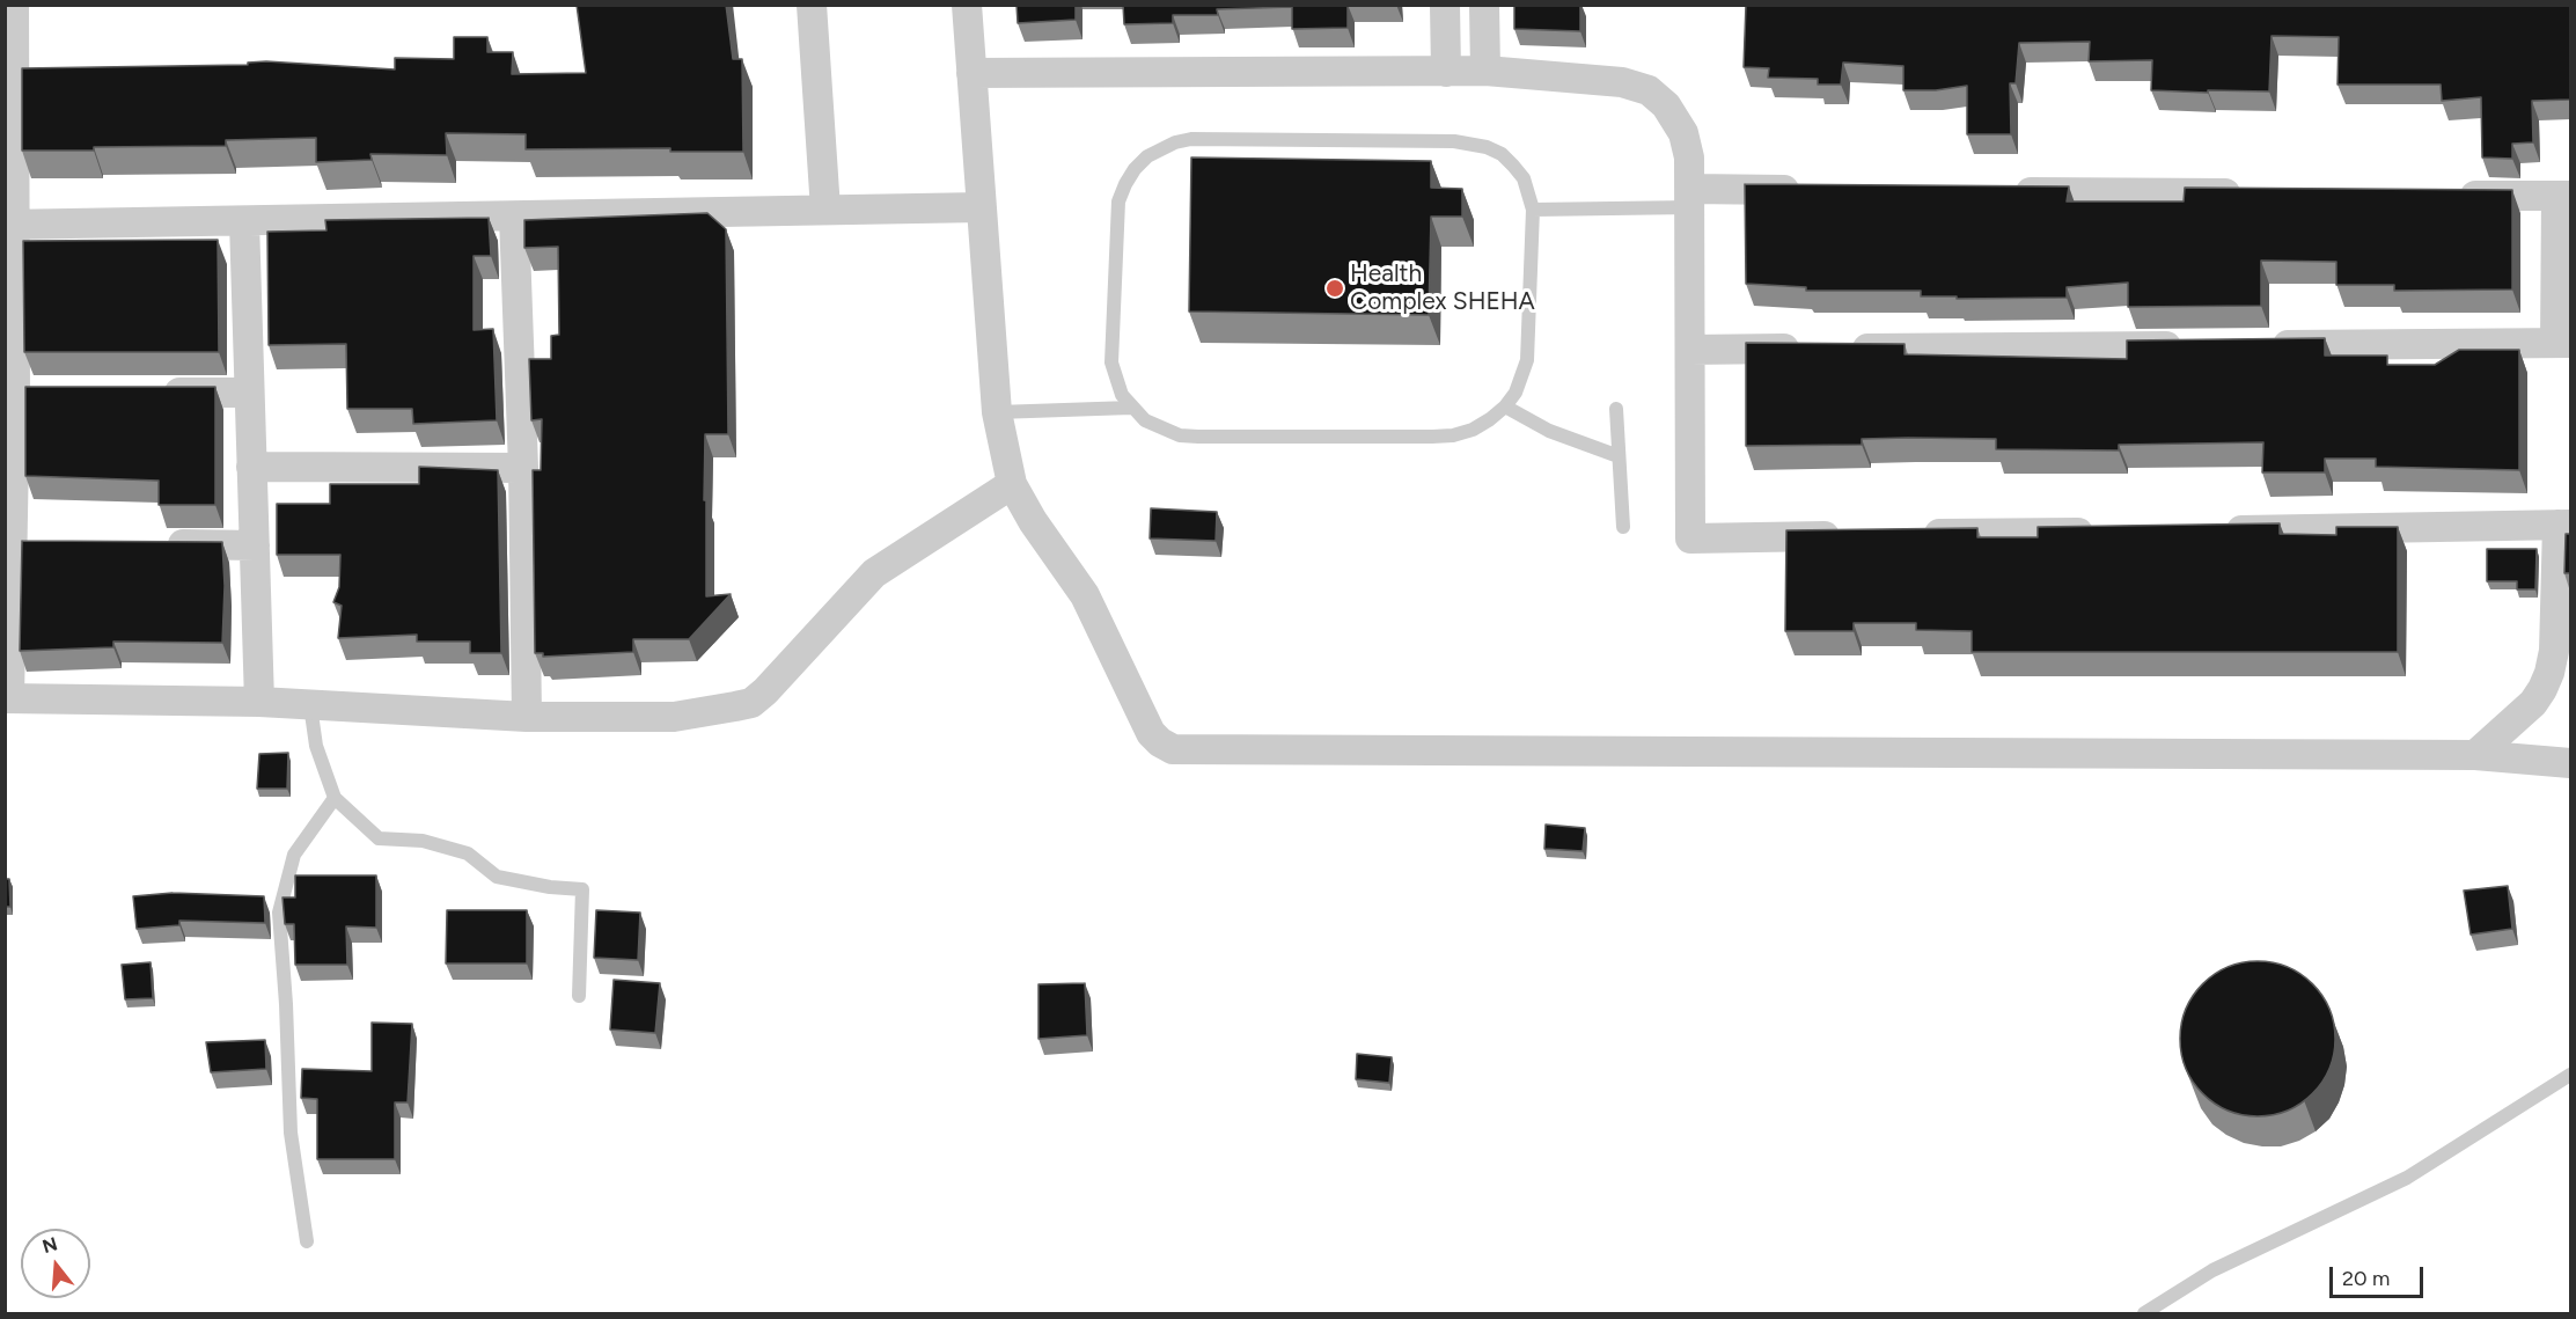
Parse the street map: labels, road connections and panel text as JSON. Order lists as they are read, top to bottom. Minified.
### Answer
{"places":["Health Complex SHEHA"],"scale_bar":"20 m","north":"top"}
